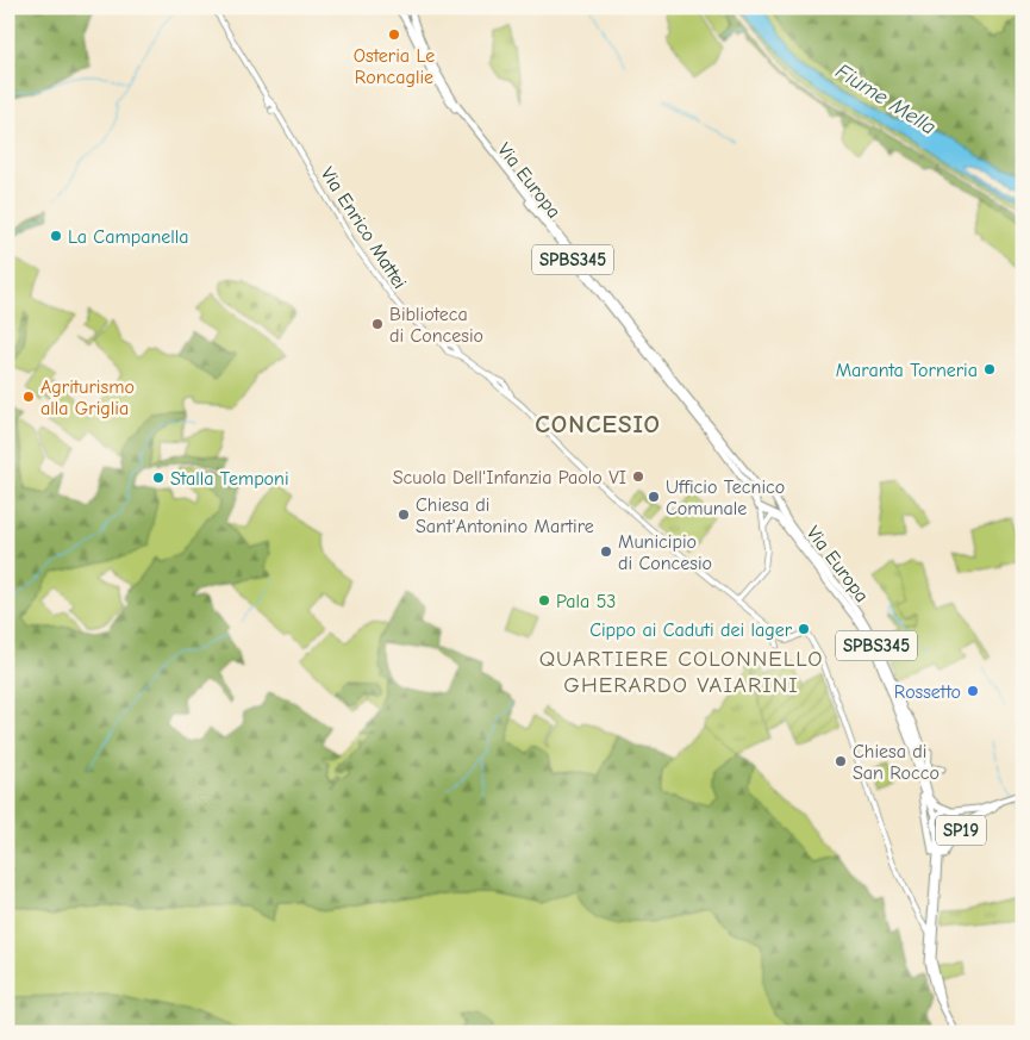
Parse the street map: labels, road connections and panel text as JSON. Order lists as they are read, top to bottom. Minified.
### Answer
{"streets":{"main road":["Via Europa","SPBS345","SP19"],"street":["Via Enrico Mattei"]},"crossings":[["Via Europa","SPBS345"],["Via Europa","SP19"],["SPBS345","SP19"]],"districts":["CONCESIO","QUARTIERE COLONNELLO GHERARDO VAIARINI"],"water":["Fiume Mella"],"places":["Osteria Le Roncaglie","La Campanella","Biblioteca di Concesio","Maranta Torneria","Agriturismo alla Griglia","Scuola Dell'Infanzia Paolo VI","Stalla Temponi","Ufficio Tecnico Comunale","Chiesa di Sant'Antonino Martire","Municipio di Concesio","Pala 53","Cippo ai Caduti dei lager","Rossetto","Chiesa di San Rocco"]}
